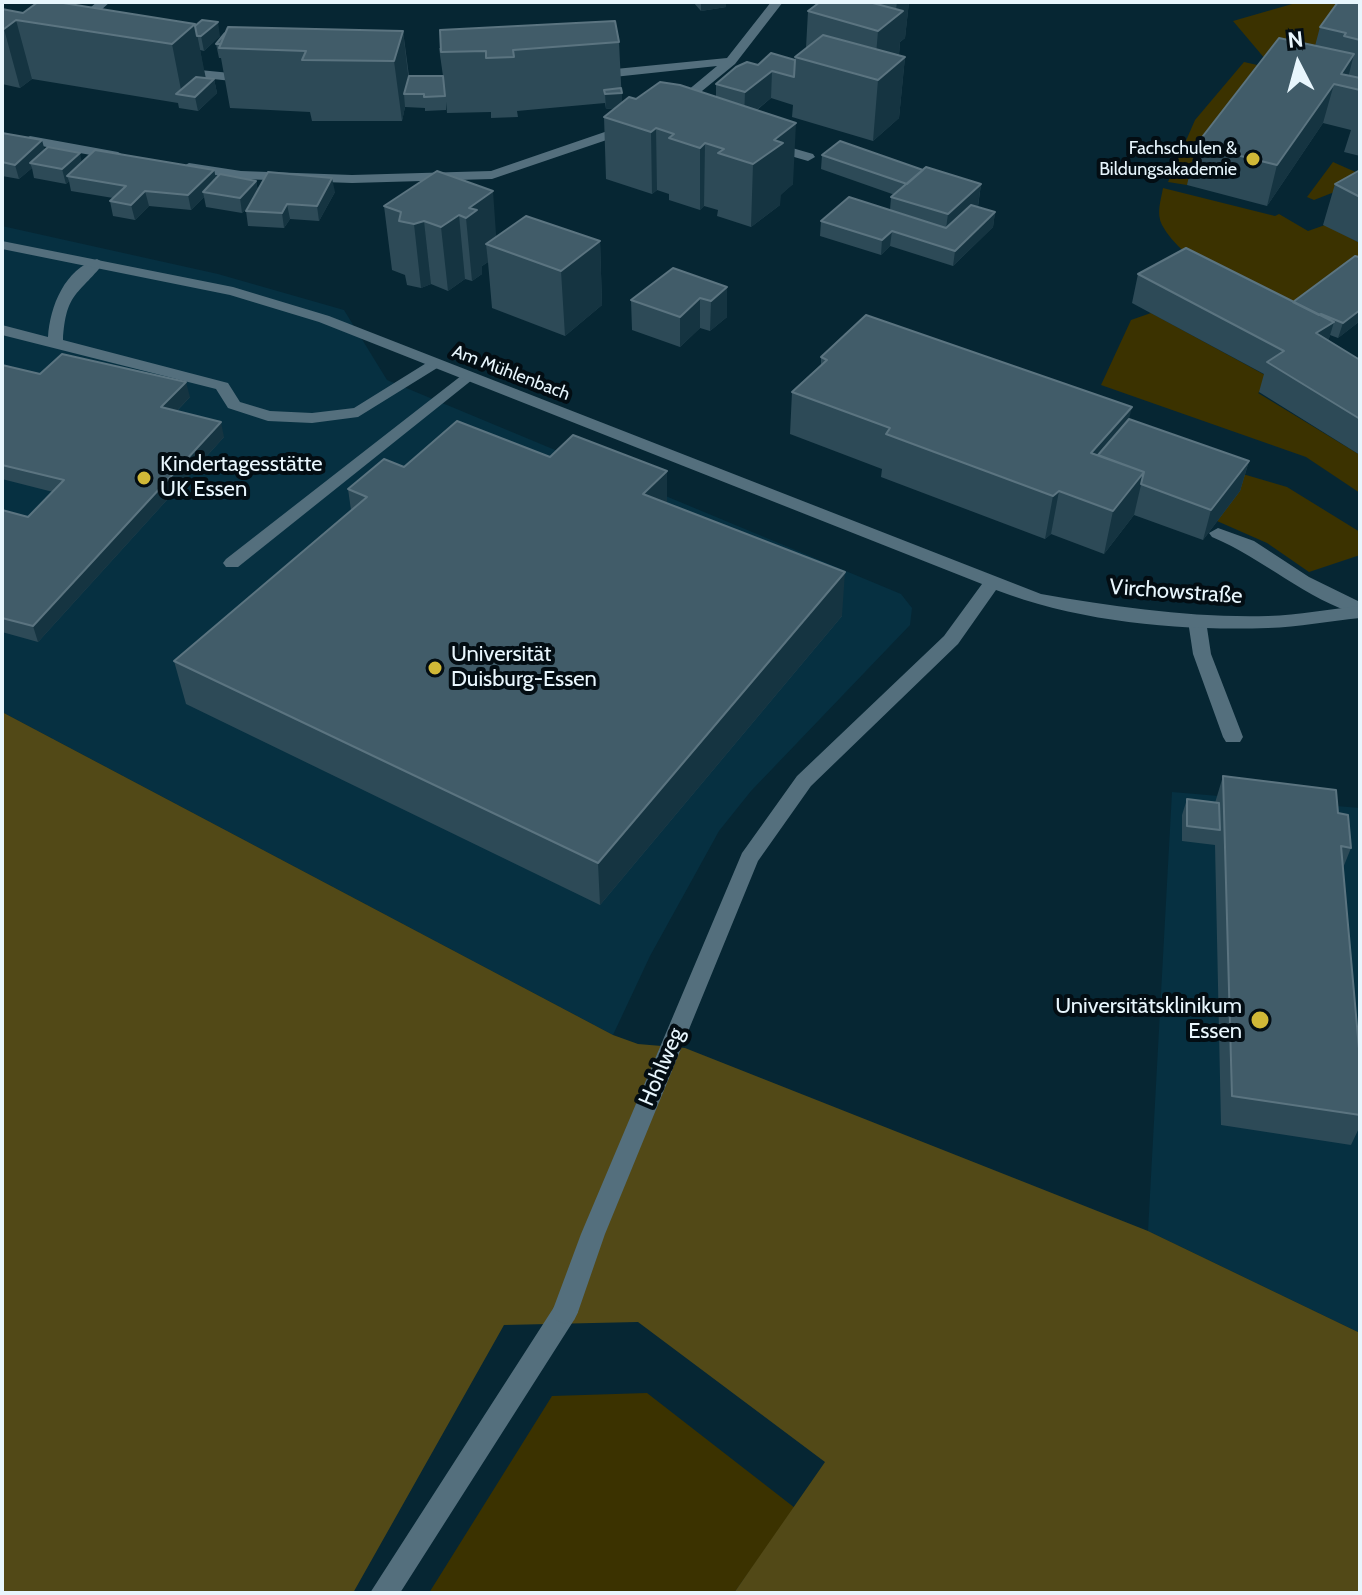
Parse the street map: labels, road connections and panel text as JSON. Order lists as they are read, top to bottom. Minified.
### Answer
{"streets":{"street":["Am Mühlenbach","Virchowstraße","Hohlweg"]},"crossings":[["Am Mühlenbach","Virchowstraße"],["Am Mühlenbach","Hohlweg"],["Virchowstraße","Hohlweg"]],"places":["Fachschulen & Bildungsakademie","Kindertagesstätte UK Essen","Universität Duisburg-Essen","Universitätsklinikum Essen"],"north":"top"}
